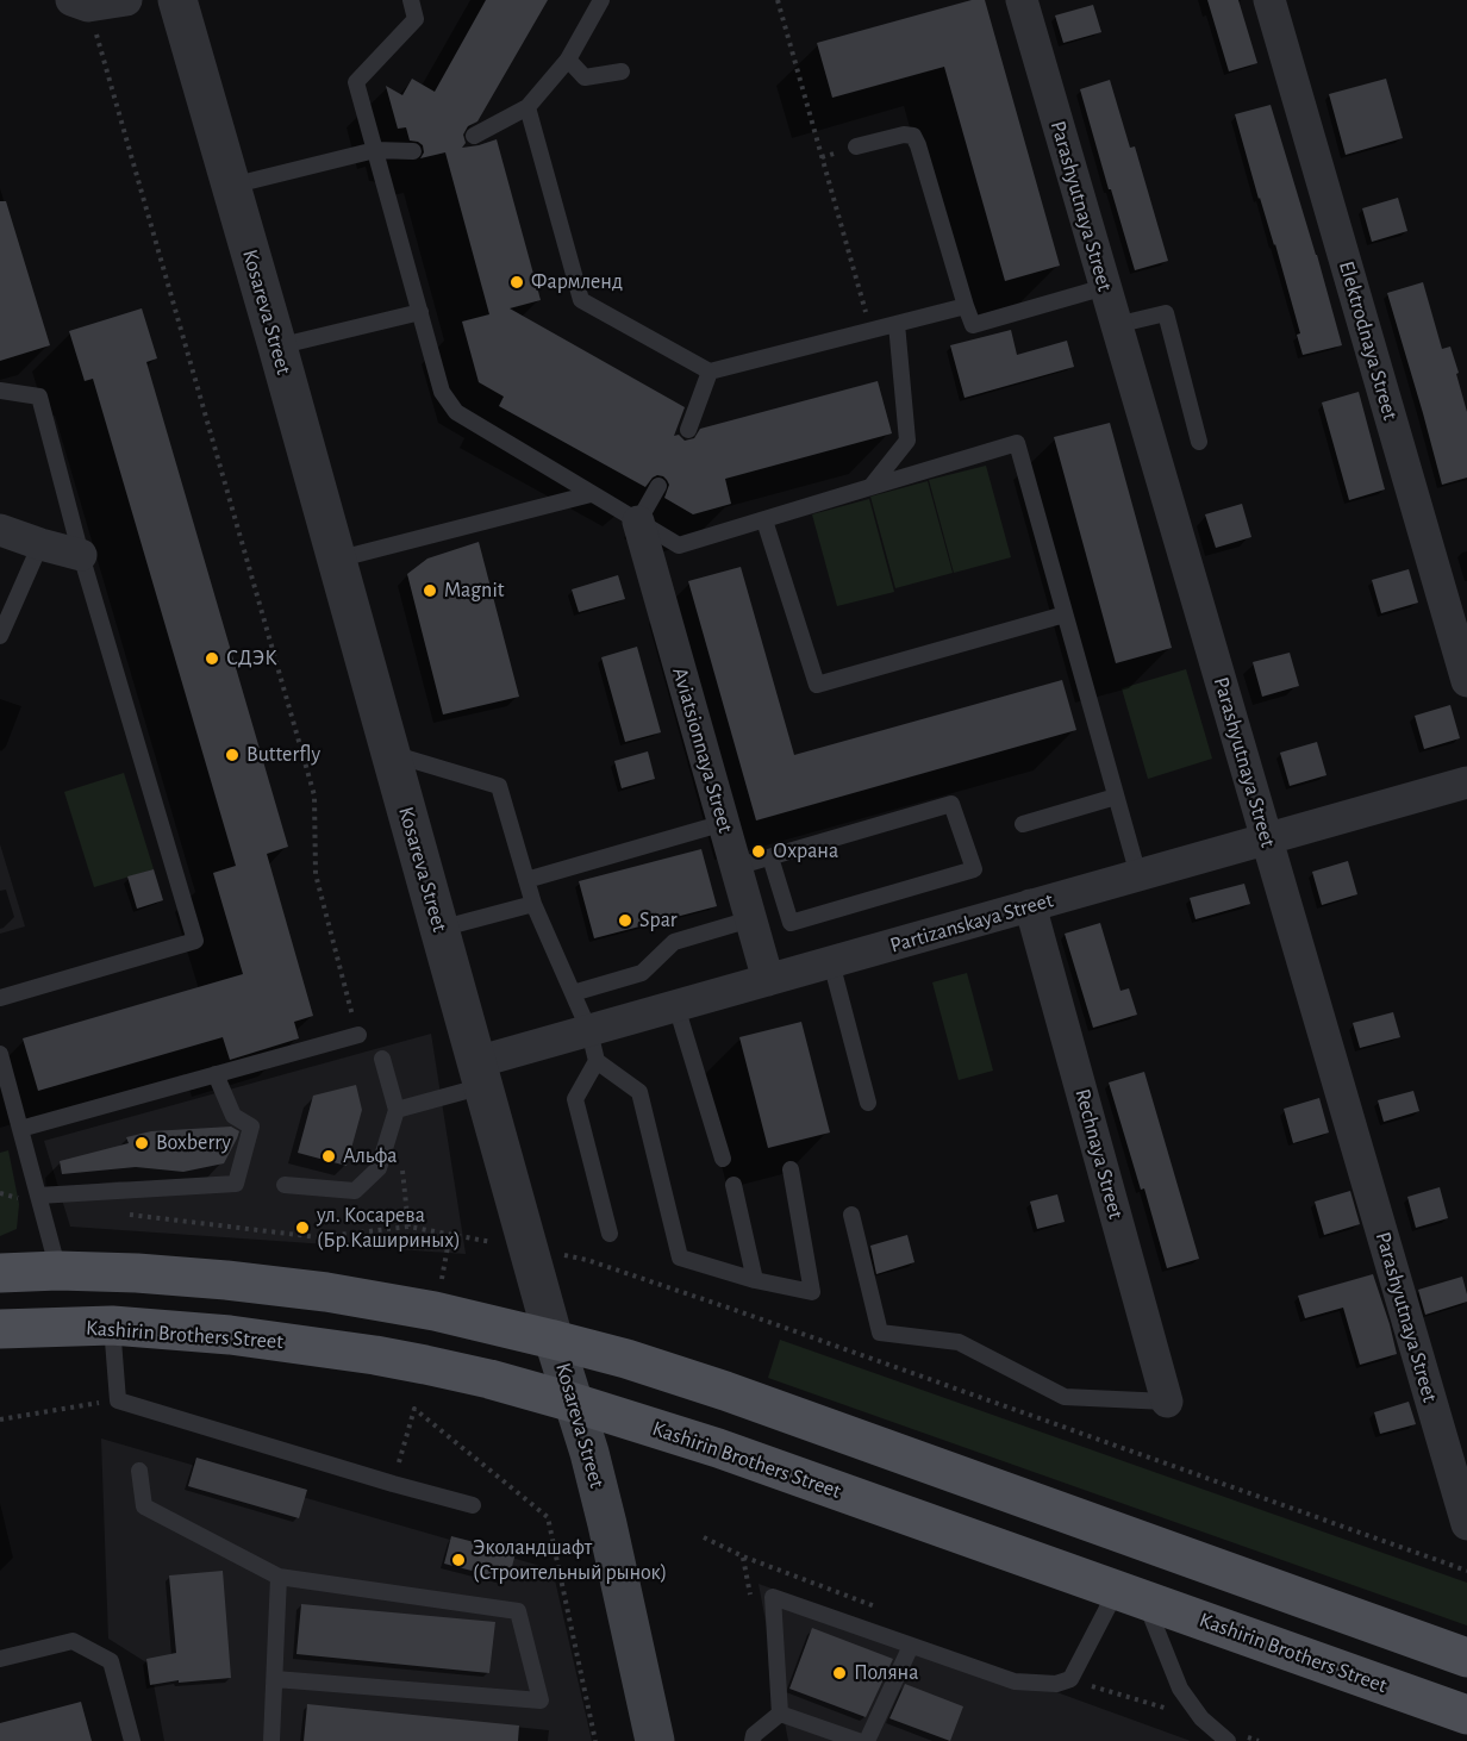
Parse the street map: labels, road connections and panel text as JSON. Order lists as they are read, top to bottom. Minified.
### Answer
{"streets":{"main road":["Kosareva Street","Kashirin Brothers Street"],"street":["Parashyutnaya Street","Elektrodnaya Street","Aviatsionnaya Street","Partizanskaya Street","Rechnaya Street"]},"crossings":[["Parashyutnaya Street","Partizanskaya Street"],["Kosareva Street","Partizanskaya Street"],["Kosareva Street","Kashirin Brothers Street"],["Aviatsionnaya Street","Partizanskaya Street"],["Partizanskaya Street","Rechnaya Street"]],"places":["Фармленд","Magnit","СДЭК","Butterfly","Охрана","Spar","Boxberry","Альфа","ул. Косарева (Бр.Кашириных)","Эколандшафт (Строительный рынок)","Поляна"]}
